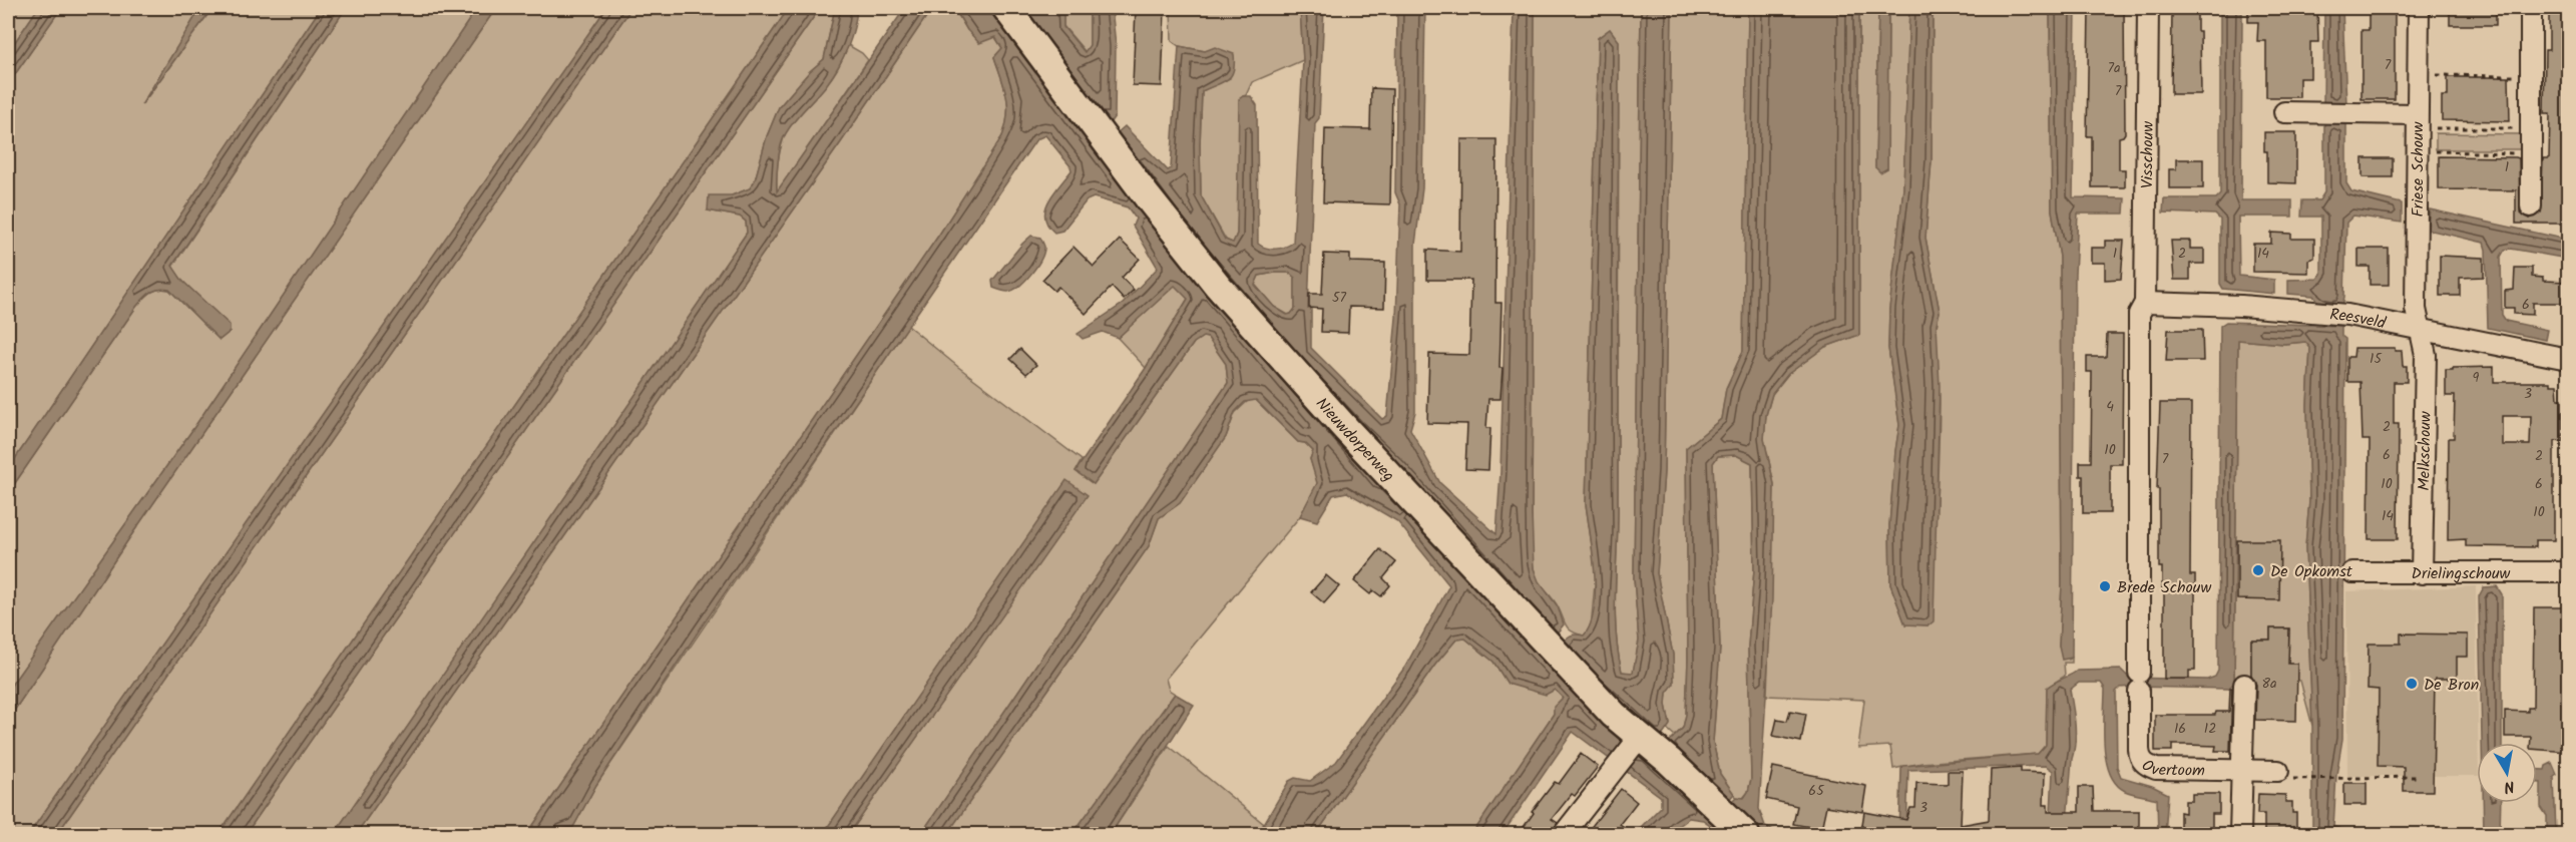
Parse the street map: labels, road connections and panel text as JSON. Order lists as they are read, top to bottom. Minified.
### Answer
{"streets":{"street":["Visschouw","Friese Schouw","Reesveld","Nieuwdorperweg","Melkschouw","Drielingschouw","Overtoom"]},"crossings":[["Visschouw","Reesveld"],["Visschouw","Overtoom"],["Friese Schouw","Reesveld"],["Friese Schouw","Melkschouw"],["Reesveld","Melkschouw"],["Reesveld","Overtoom"],["Melkschouw","Drielingschouw"]],"places":["De Opkomst","Brede Schouw","De Bron"],"house_numbers":["7","7a","7","1","1","2","14","57","6","15","9","3","4","2","10","6","2","7","10","6","10","14","8a","16","12","65","3"],"north":"bottom"}
